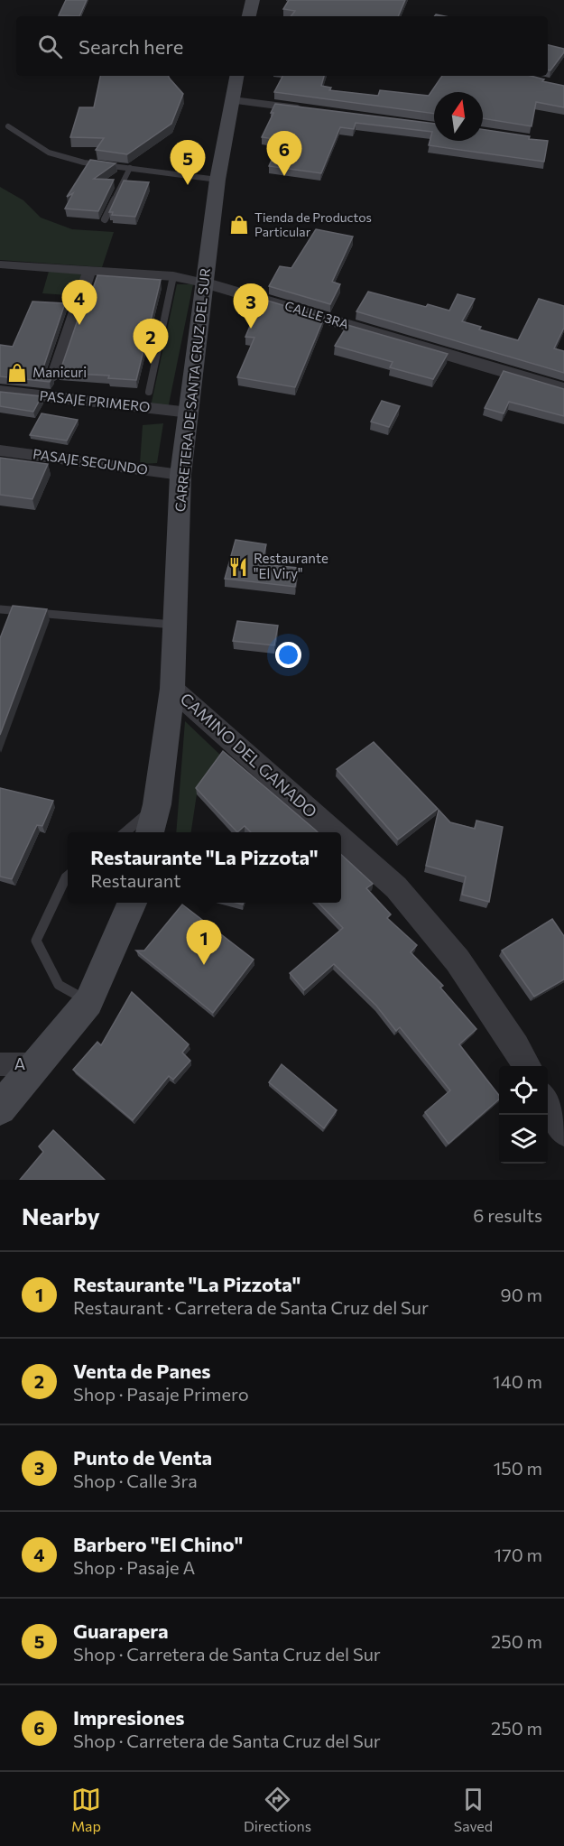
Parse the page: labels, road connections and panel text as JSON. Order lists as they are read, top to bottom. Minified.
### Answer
{"streets":{"main road":["CARRETERA DE SANTA CRUZ DEL SUR"],"street":["CALLE 3RA","PASAJE PRIMERO","PASAJE SEGUNDO","CAMINO DEL GANADO","A"]},"crossings":[["CALLE 3RA","CARRETERA DE SANTA CRUZ DEL SUR"],["CARRETERA DE SANTA CRUZ DEL SUR","PASAJE PRIMERO"],["CARRETERA DE SANTA CRUZ DEL SUR","PASAJE SEGUNDO"],["CARRETERA DE SANTA CRUZ DEL SUR","CAMINO DEL GANADO"]],"places":{"shop":["Tienda de Productos Particular","Manicuri"],"restaurant":["Restaurante \"El Viry\""]},"north":"top","page":{"search":"Search here","pins":["6","5","4","3","2","1"],"popup":["Restaurante \"La Pizzota\"","Restaurant"],"heading":["Nearby","6 results"],"list":[{"mark":"1","name":"Restaurante \"La Pizzota\"","note":"Restaurant · Carretera de Santa Cruz del Sur","value":"90 m"},{"mark":"2","name":"Venta de Panes","note":"Shop · Pasaje Primero","value":"140 m"},{"mark":"3","name":"Punto de Venta","note":"Shop · Calle 3ra","value":"150 m"},{"mark":"4","name":"Barbero \"El Chino\"","note":"Shop · Pasaje A","value":"170 m"},{"mark":"5","name":"Guarapera","note":"Shop · Carretera de Santa Cruz del Sur","value":"250 m"},{"mark":"6","name":"Impresiones","note":"Shop · Carretera de Santa Cruz del Sur","value":"250 m"}],"nav":["Map","Directions","Saved"]}}
